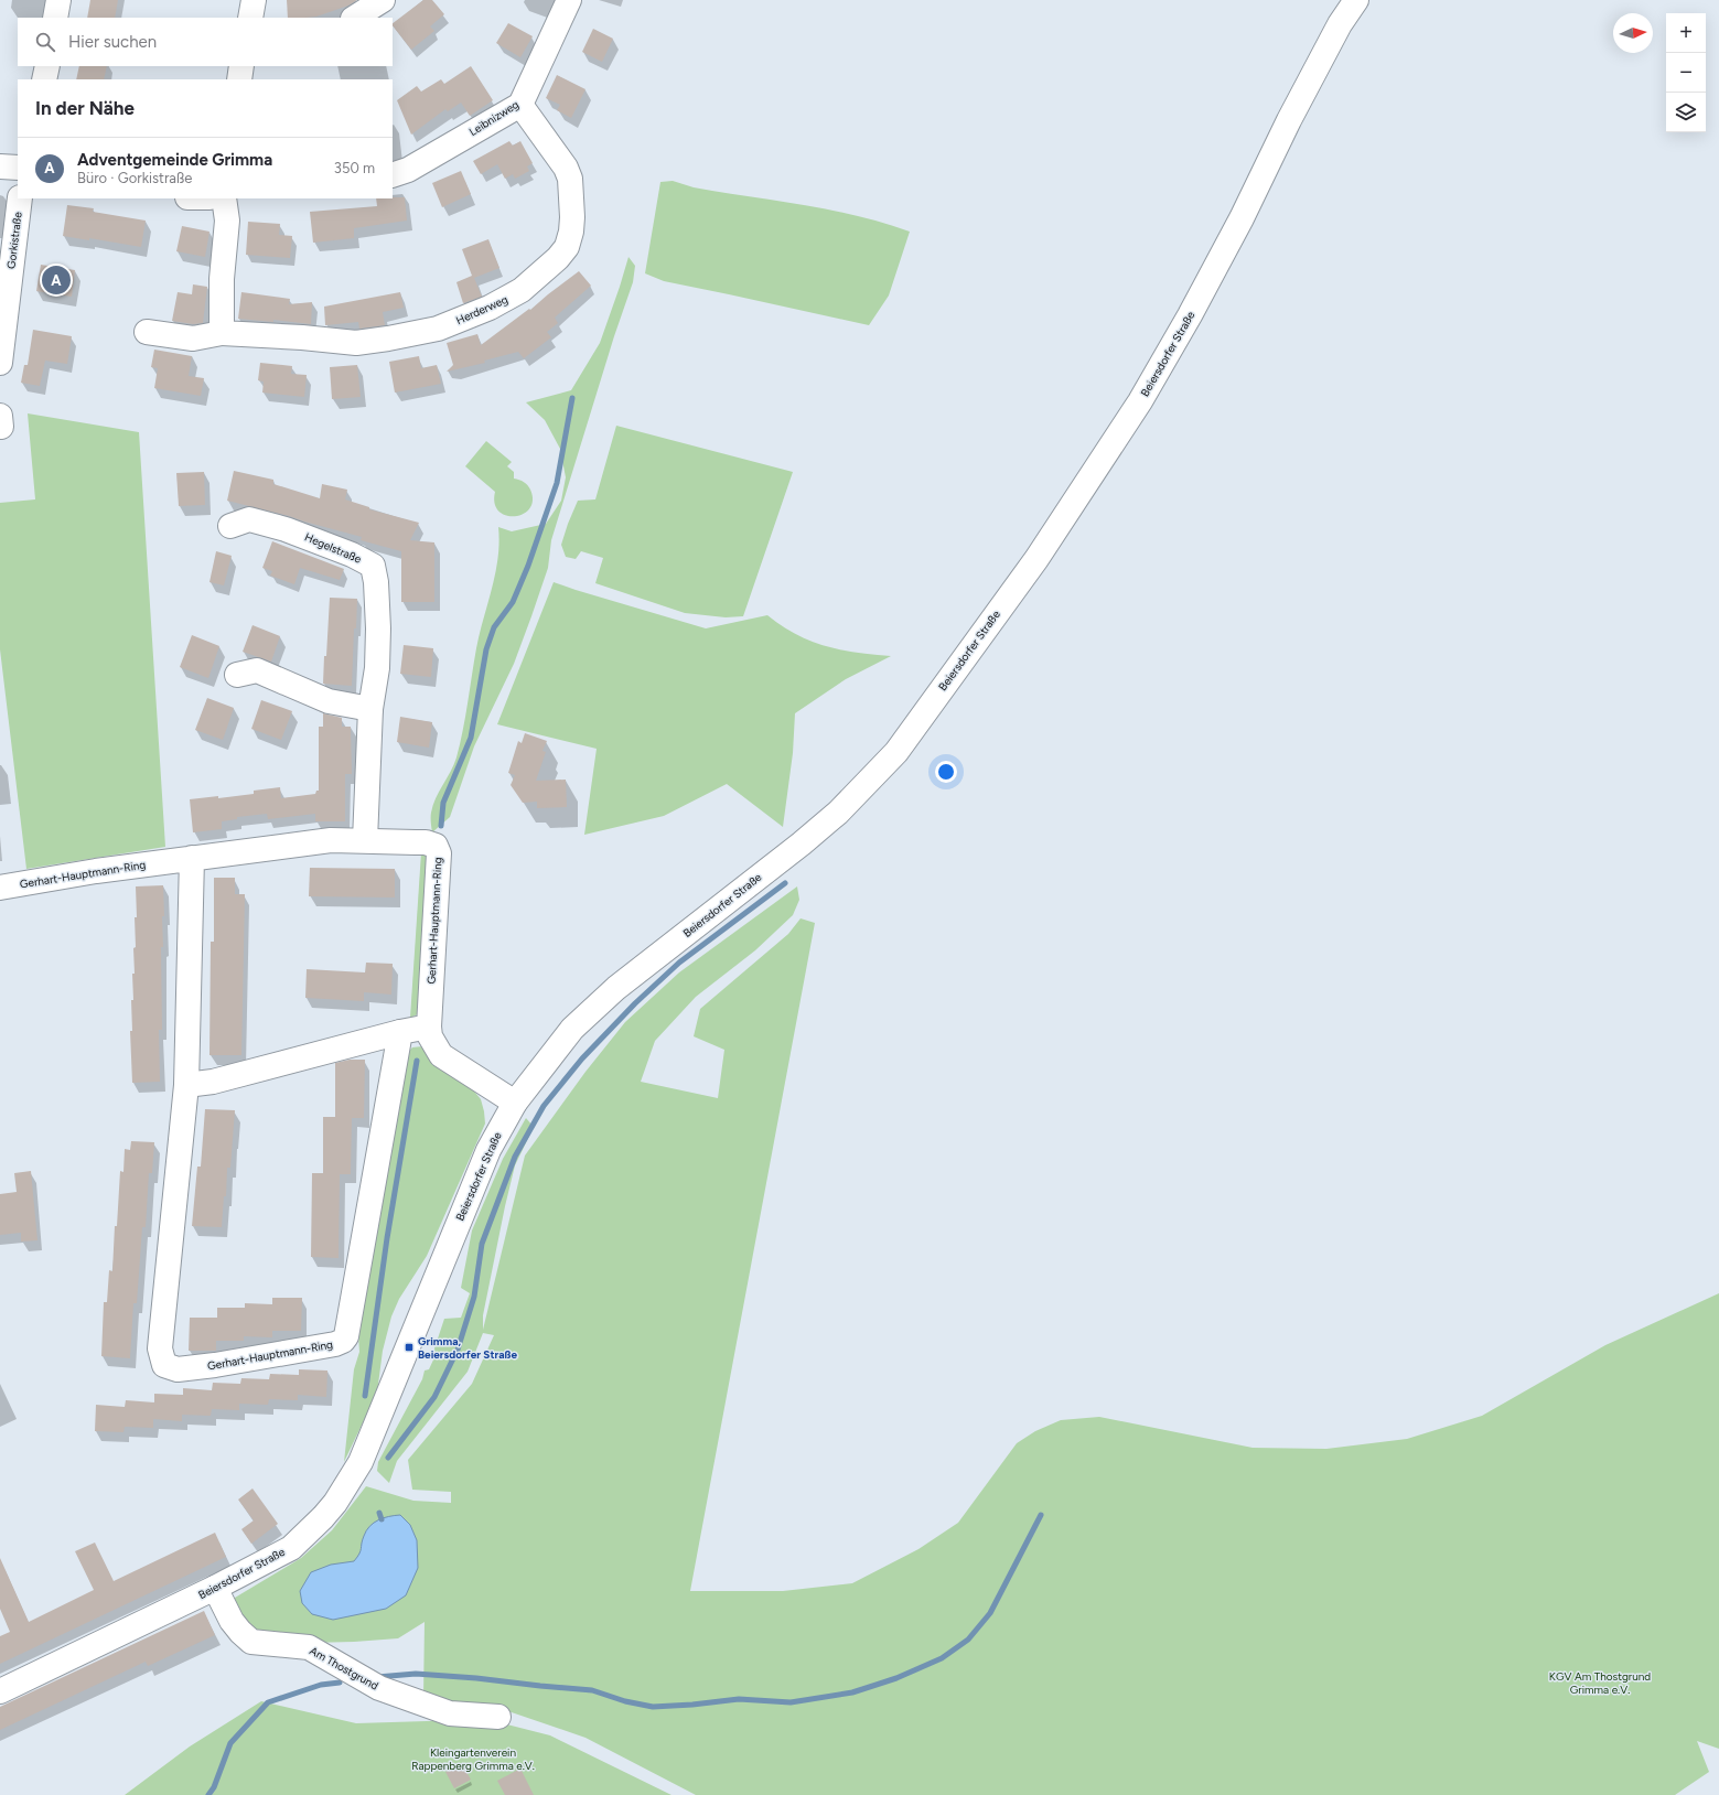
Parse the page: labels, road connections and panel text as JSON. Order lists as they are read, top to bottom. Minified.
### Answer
{"streets":{"street":["Leibnizweg","Gorkistraße","Herderweg","Beiersdorfer Straße","Hegelstraße","Gerhart-Hauptmann-Ring","Am Thostgrund"]},"crossings":[["Leibnizweg","Herderweg"],["Beiersdorfer Straße","Am Thostgrund"],["Hegelstraße","Gerhart-Hauptmann-Ring"]],"parks":["KGV Am Thostgrund Grimma e.V.","Kleingartenverein Rappenberg Grimma e.V."],"places":{"transit":["Grimma, Beiersdorfer Straße"]},"north":"right","page":{"map_buttons":["+","−"],"search":"Hier suchen","heading":"In der Nähe","list":[{"mark":"A","name":"Adventgemeinde Grimma","note":"Büro · Gorkistraße","value":"350 m"}],"pins":"A"}}
